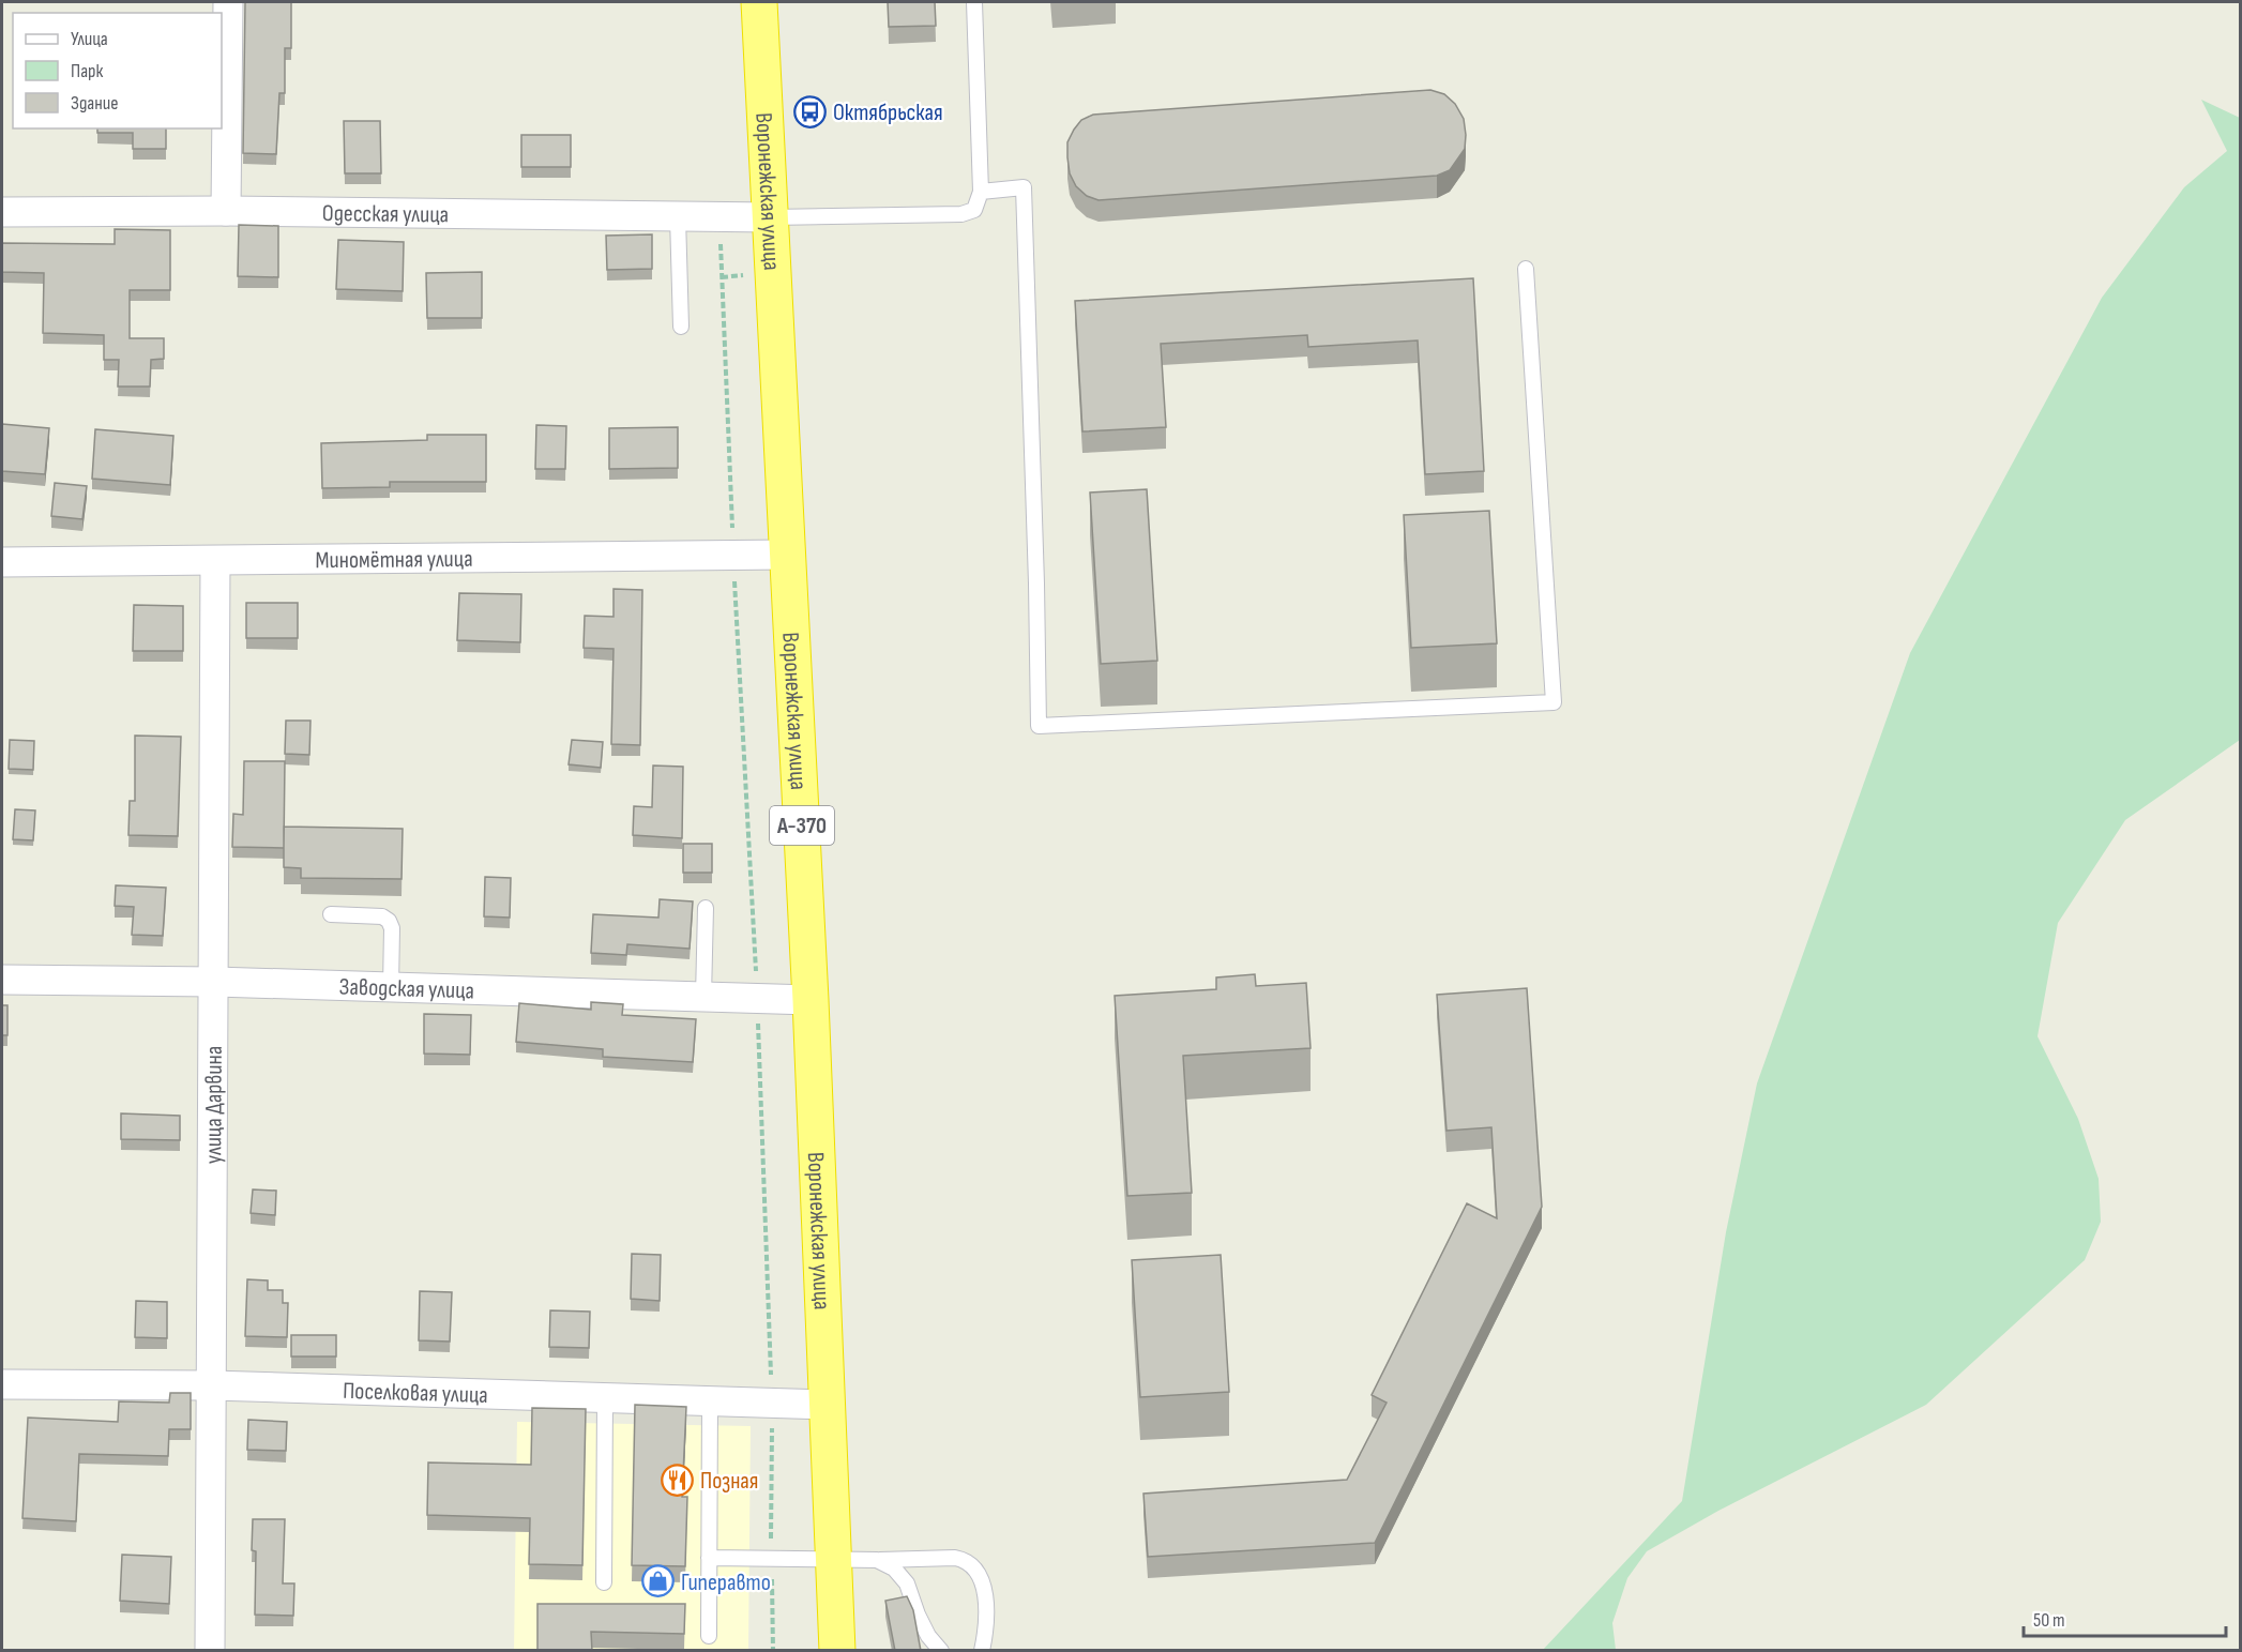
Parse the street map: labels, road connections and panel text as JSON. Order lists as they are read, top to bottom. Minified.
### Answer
{"streets":{"highway":["Воронежская улица","А-370"],"street":["Одесская улица","Миномётная улица","Заводская улица","улица Дарвина","Поселковая улица"]},"crossings":[["Воронежская улица","Одесская улица"],["Воронежская улица","Миномётная улица"],["Воронежская улица","Заводская улица"],["Воронежская улица","Поселковая улица"],["Миномётная улица","улица Дарвина"],["Заводская улица","улица Дарвина"],["улица Дарвина","Поселковая улица"]],"places":{"bus stop":["Октябрьская"],"restaurant":["Позная"],"shop":["Гиперавто"]},"legend":["Улица","Парк","Здание"],"scale_bar":"50 m"}
